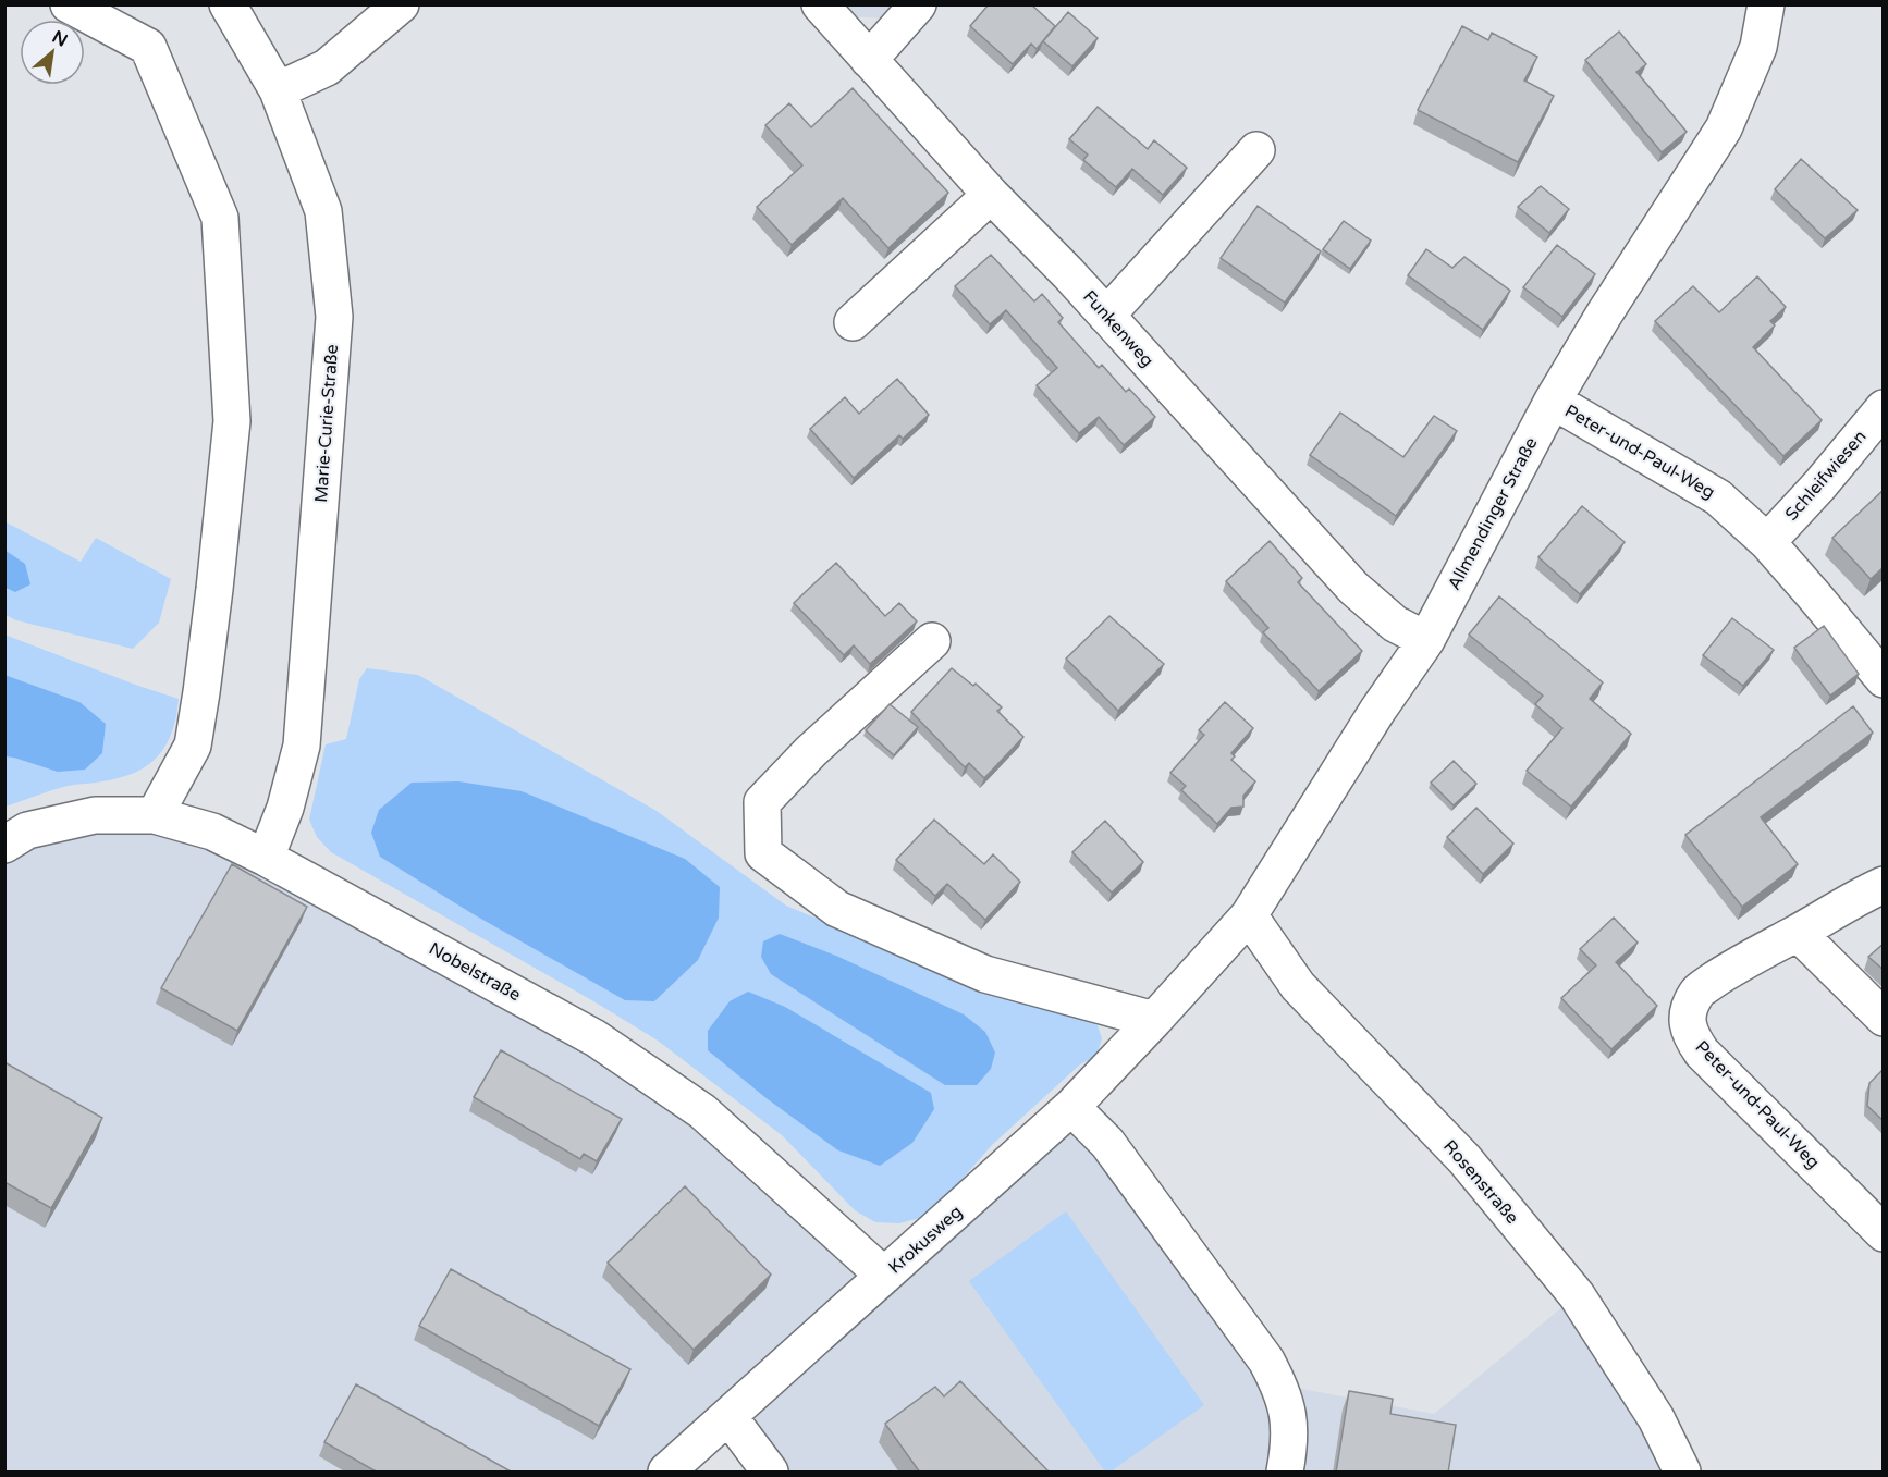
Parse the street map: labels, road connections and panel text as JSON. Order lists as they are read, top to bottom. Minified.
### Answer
{"streets":{"street":["Funkenweg","Marie-Curie-Straße","Peter-und-Paul-Weg","Schleifwiesen","Allmendinger Straße","Nobelstraße","Rosenstraße","Krokusweg"]},"crossings":[["Funkenweg","Allmendinger Straße"],["Marie-Curie-Straße","Nobelstraße"],["Peter-und-Paul-Weg","Schleifwiesen"],["Peter-und-Paul-Weg","Allmendinger Straße"],["Allmendinger Straße","Rosenstraße"],["Allmendinger Straße","Krokusweg"],["Nobelstraße","Krokusweg"]],"north":"top right"}
